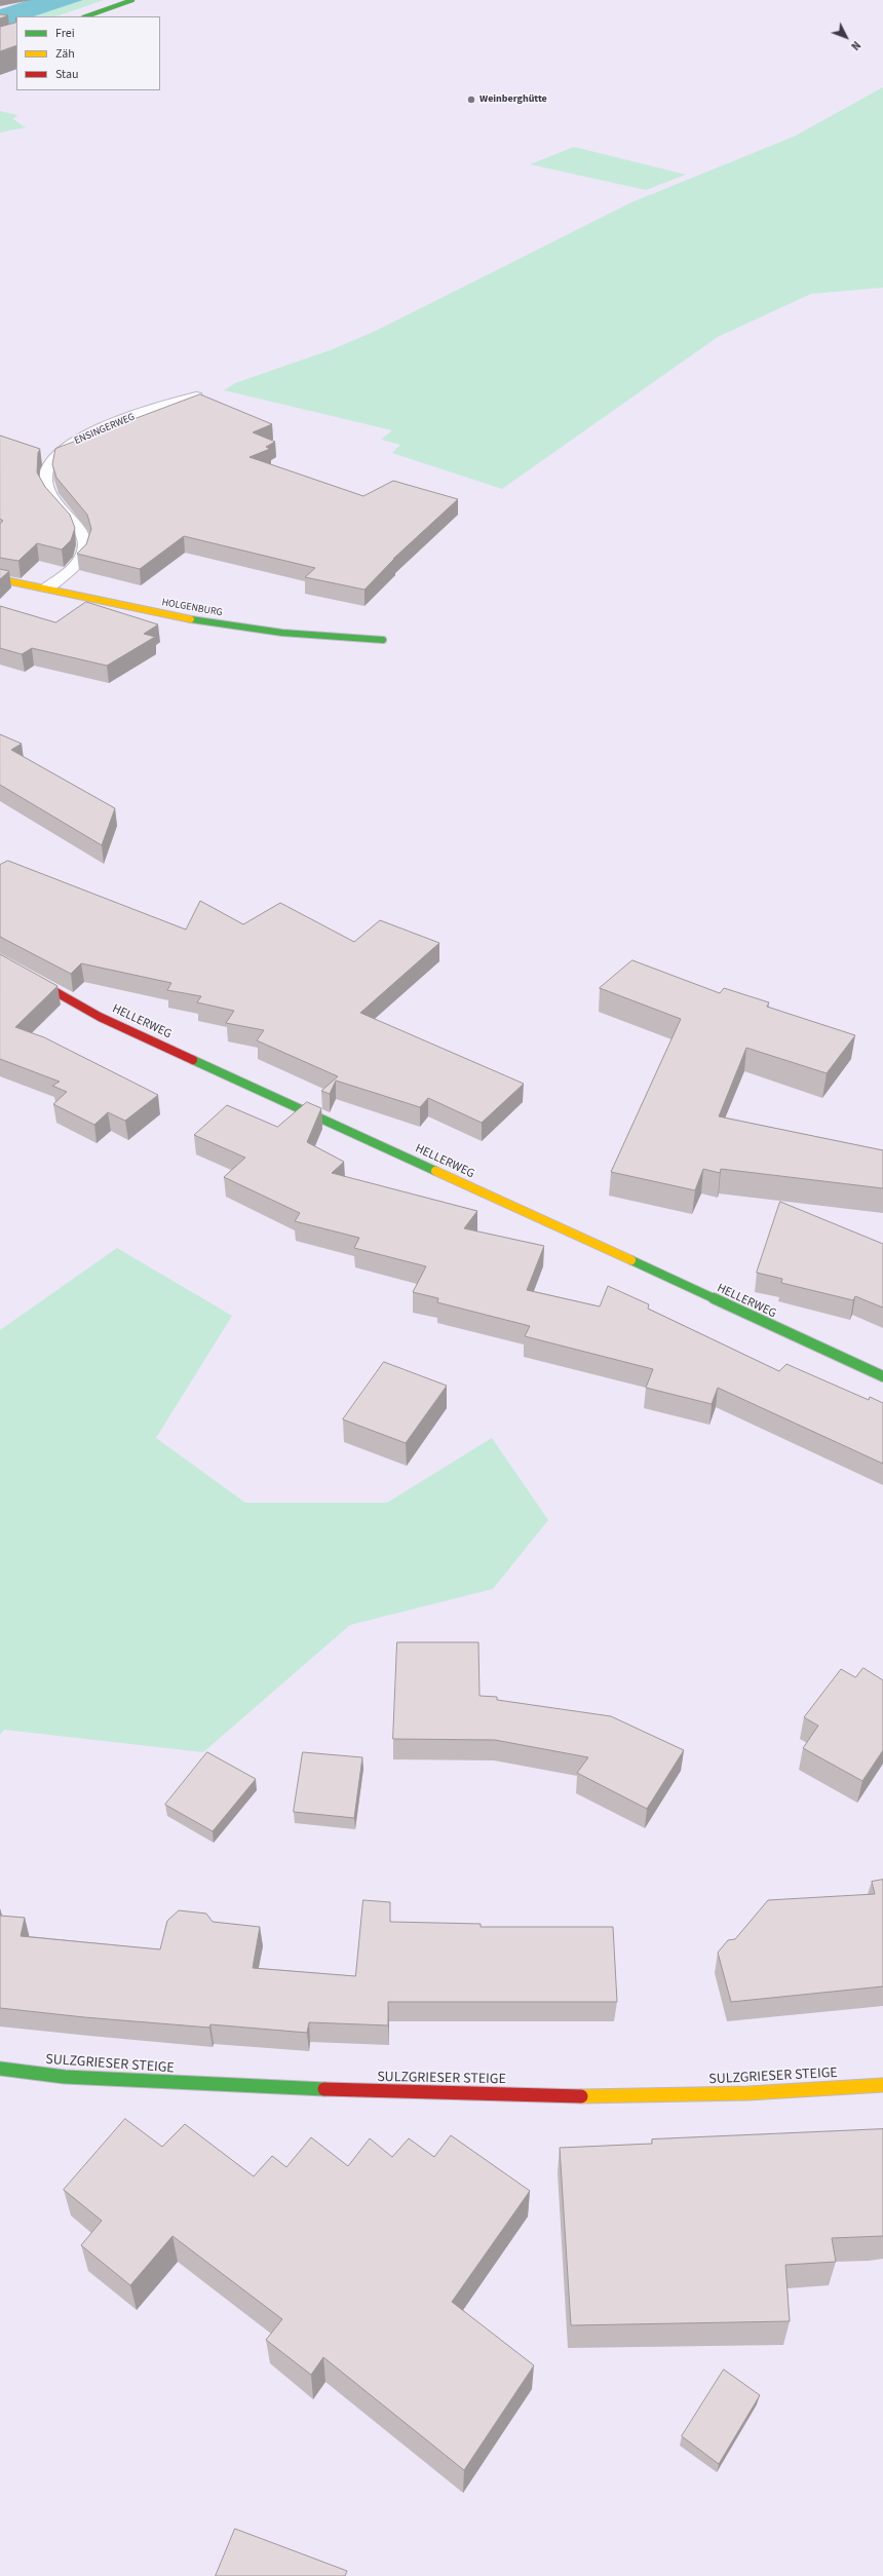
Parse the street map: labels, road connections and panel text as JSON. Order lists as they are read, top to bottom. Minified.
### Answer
{"streets":{"street":["ENSINGERWEG","HOLGENBURG","HELLERWEG","SULZGRIESER STEIGE"]},"crossings":[["ENSINGERWEG","HOLGENBURG"]],"places":["Weinberghütte"],"legend":["Frei","Zäh","Stau"],"north":"bottom right"}
